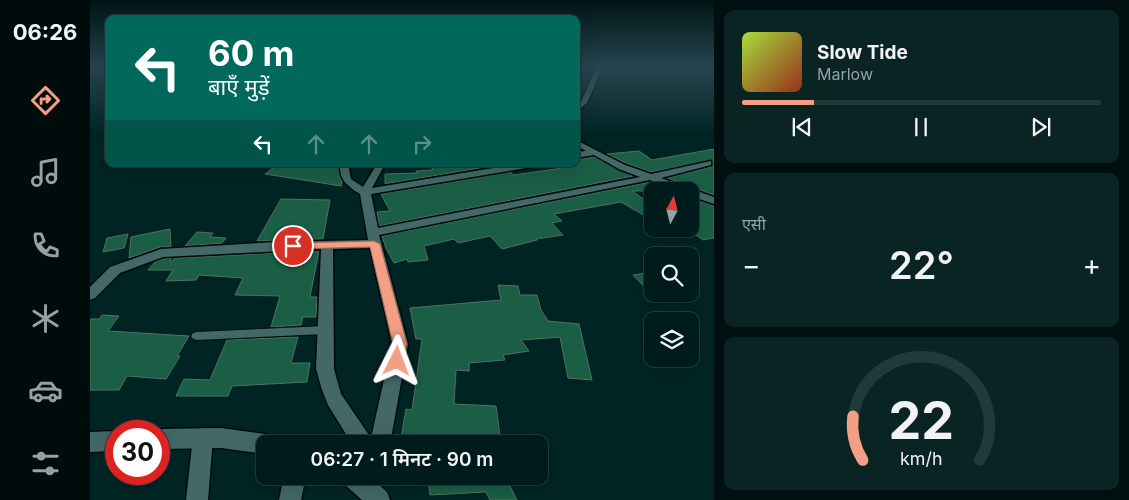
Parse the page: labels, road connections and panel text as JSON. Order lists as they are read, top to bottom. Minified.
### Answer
{"north":"top","page":{"tabs":"06:26","turn":["60 m","बाएँ मुड़ें"],"song":["Slow Tide","Marlow"],"tile":"एसी","heat":["−","22°","+"],"limit":"30","trip":"06:27 · 1 मिनट · 90 m","gauge":["22","km/h"]}}
